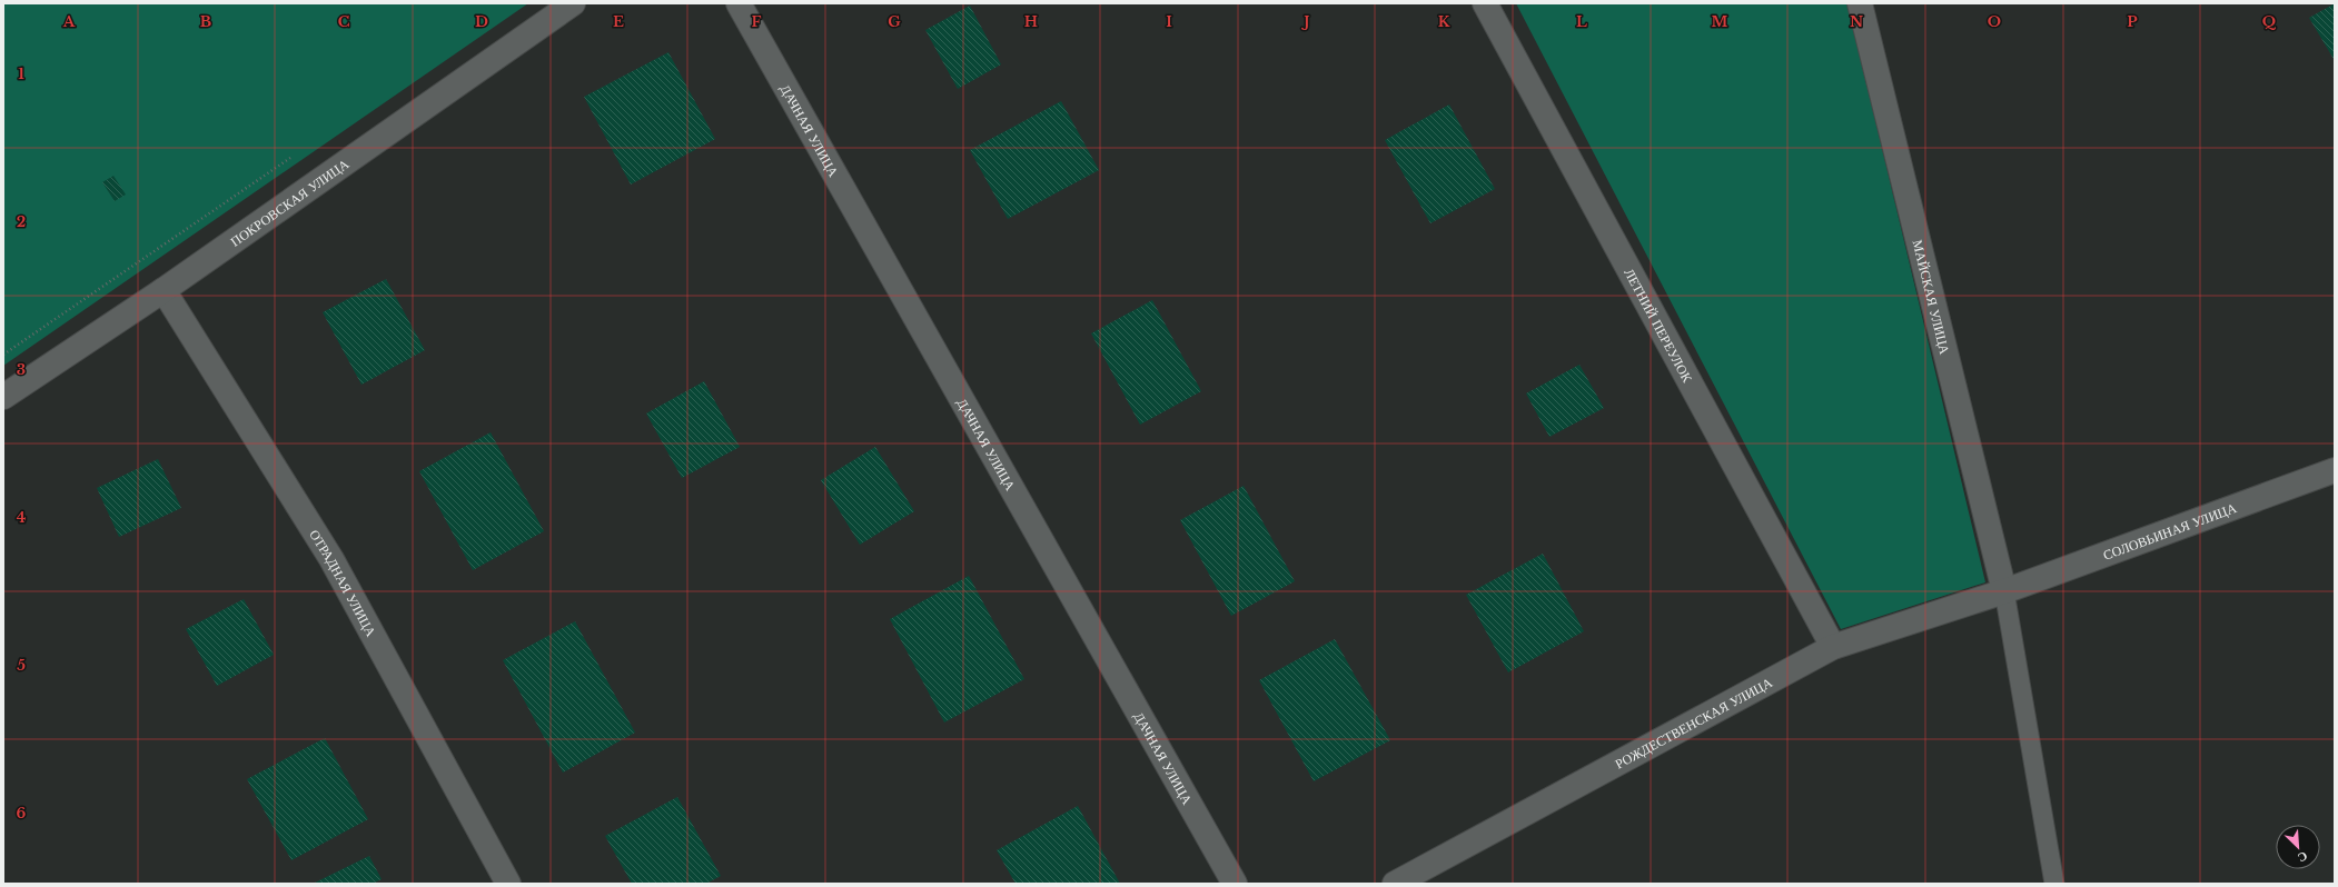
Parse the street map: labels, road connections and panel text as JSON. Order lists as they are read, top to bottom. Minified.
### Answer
{"streets":{"street":["ДАЧНАЯ УЛИЦА","ПОКРОВСКАЯ УЛИЦА","МАЙСКАЯ УЛИЦА","ЛЕТНИЙ ПЕРЕУЛОК","СОЛОВЬИНАЯ УЛИЦА","ОТРАДНАЯ УЛИЦА","РОЖДЕСТВЕНСКАЯ УЛИЦА"]},"crossings":[["ПОКРОВСКАЯ УЛИЦА","ОТРАДНАЯ УЛИЦА"],["МАЙСКАЯ УЛИЦА","СОЛОВЬИНАЯ УЛИЦА"],["МАЙСКАЯ УЛИЦА","РОЖДЕСТВЕНСКАЯ УЛИЦА"],["ЛЕТНИЙ ПЕРЕУЛОК","РОЖДЕСТВЕНСКАЯ УЛИЦА"],["СОЛОВЬИНАЯ УЛИЦА","РОЖДЕСТВЕНСКАЯ УЛИЦА"]],"north":"bottom right","grid":{"columns":["A","B","C","D","E","F","G","H","I","J","K","L","M","N","O","P","Q"],"rows":["1","2","3","4","5","6"]}}
